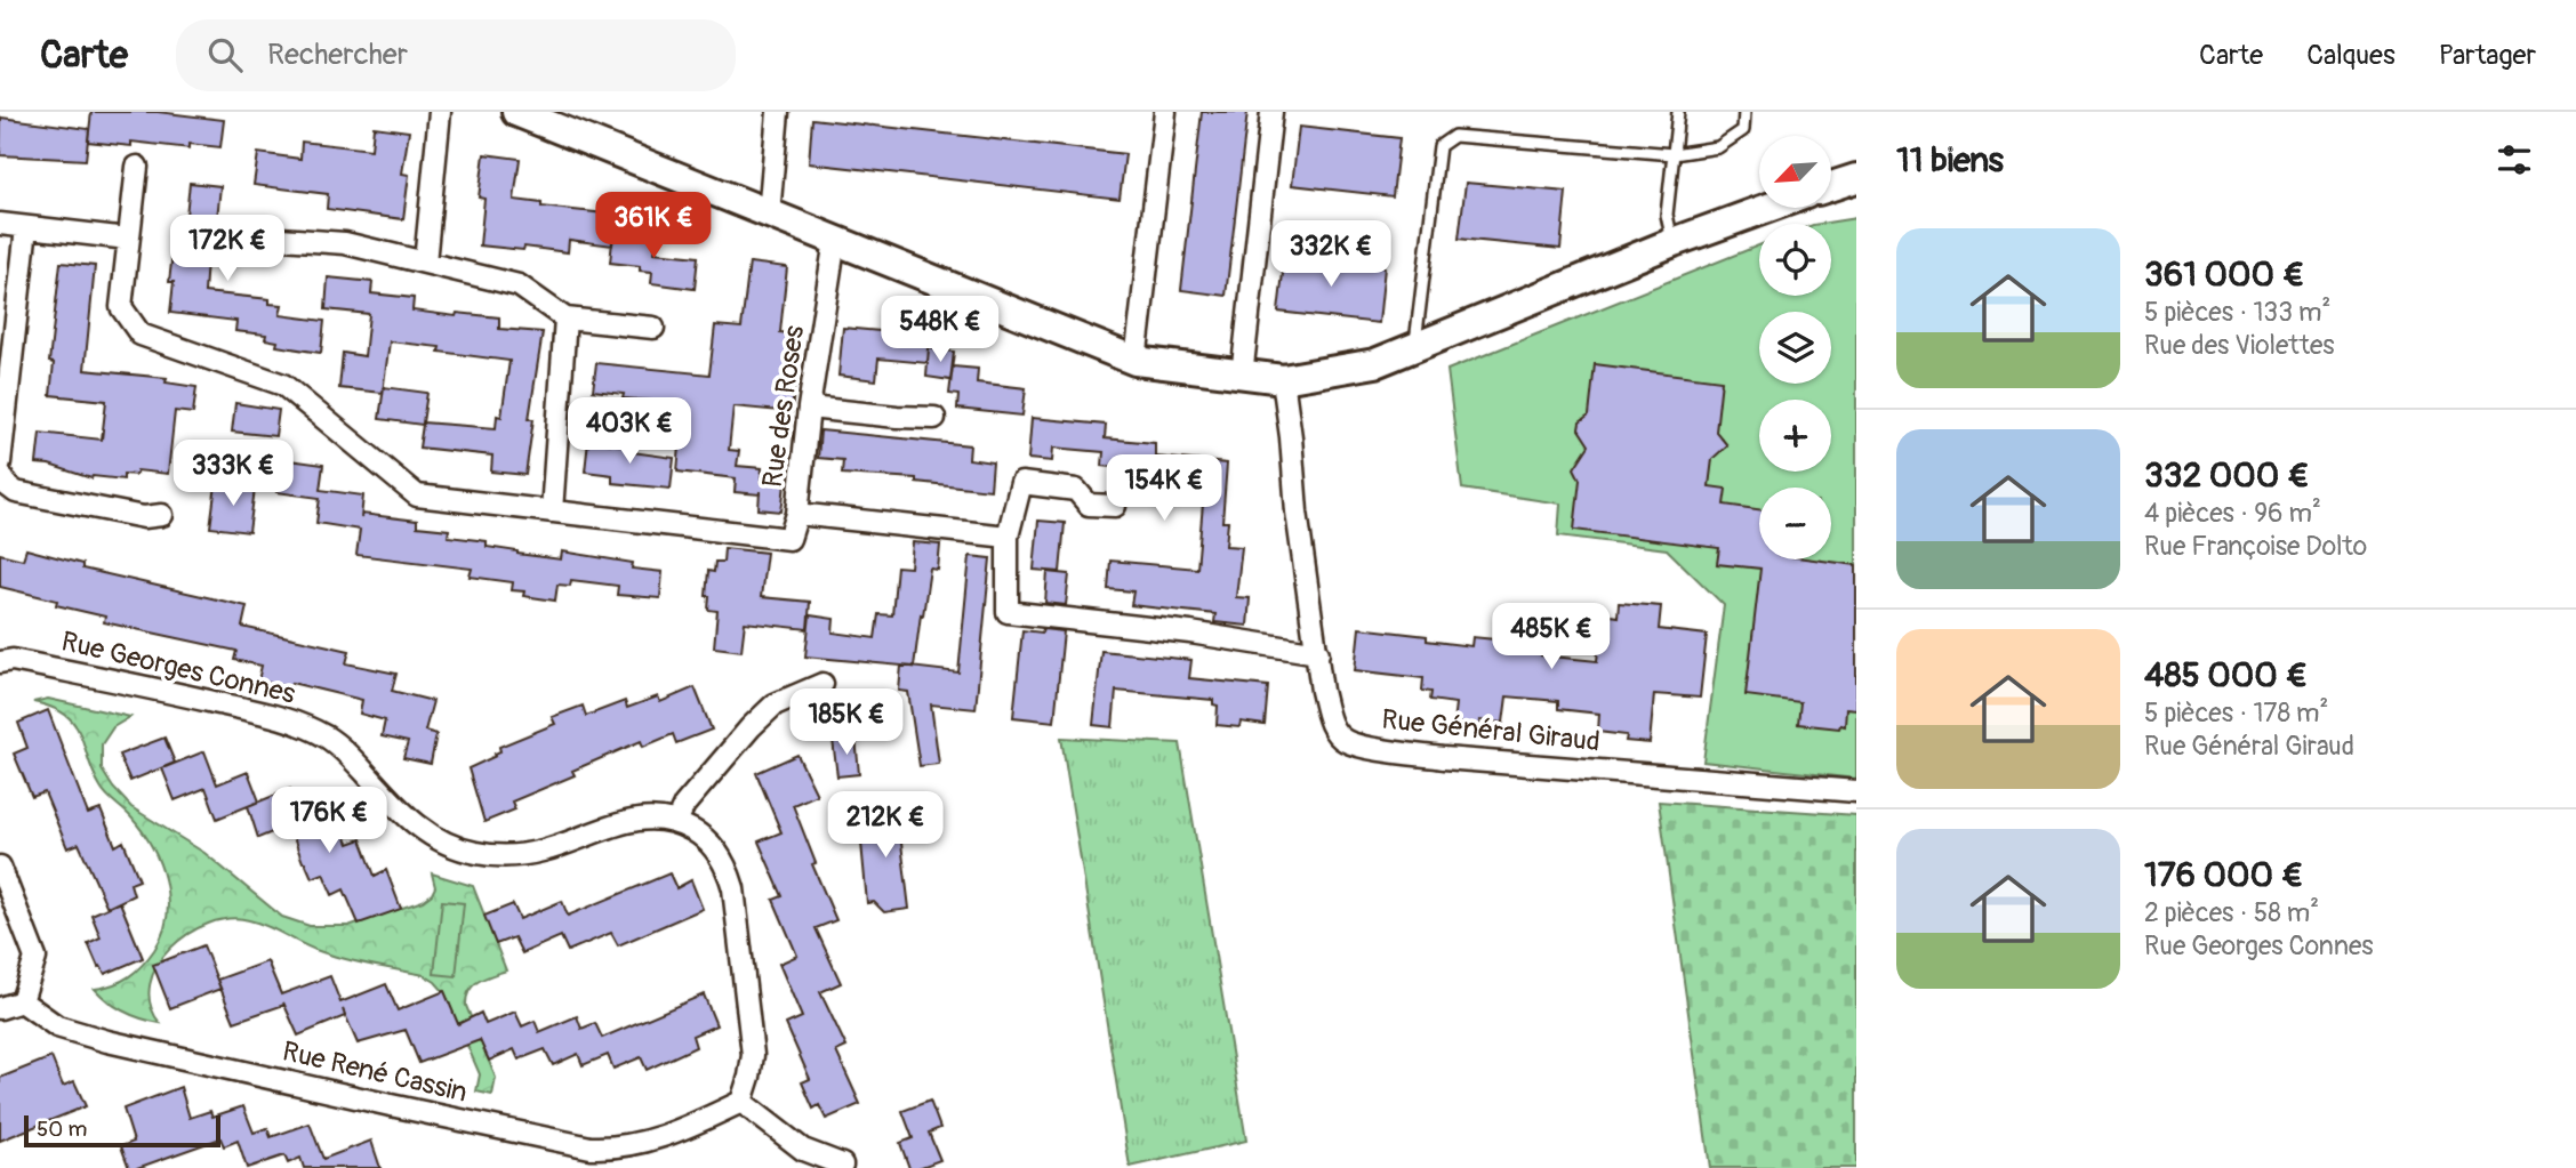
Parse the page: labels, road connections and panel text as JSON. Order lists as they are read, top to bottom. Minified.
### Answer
{"streets":{"street":["Rue des Roses","Rue Georges Connes","Rue Général Giraud","Rue René Cassin"]},"crossings":[["Rue Georges Connes","Rue René Cassin"]],"scale_bar":"50 m","north":"bottom left","page":{"header":"Carte","search":"Rechercher","nav":["Carte","Calques","Partager"],"heading":"11 biens","map_buttons":["+","−"],"price":["361K €","172K €","332K €","548K €","403K €","333K €","154K €","485K €","185K €","176K €","212K €"],"list":[{"name":"361 000 €","note":"5 pièces · 133 m² · Rue des Violettes"},{"name":"332 000 €","note":"4 pièces · 96 m² · Rue Françoise Dolto"},{"name":"485 000 €","note":"5 pièces · 178 m² · Rue Général Giraud"},{"name":"176 000 €","note":"2 pièces · 58 m² · Rue Georges Connes"}],"scale":"50 m"}}
